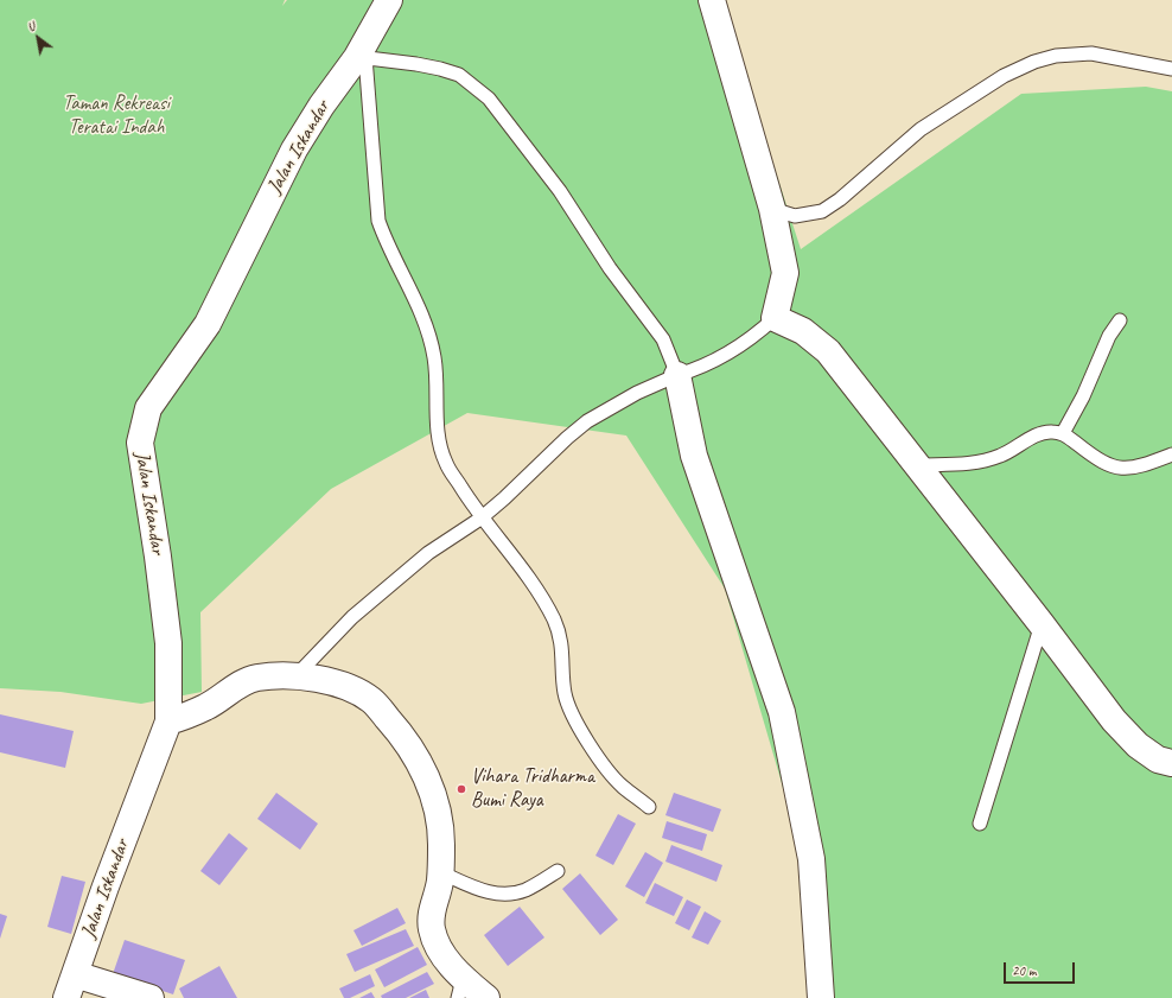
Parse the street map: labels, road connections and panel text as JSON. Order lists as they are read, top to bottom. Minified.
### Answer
{"streets":{"street":["Jalan Iskandar"]},"parks":["Taman Rekreasi Teratai Indah"],"places":["Vihara Tridharma Bumi Raya"],"scale_bar":"20 m","north":"top left"}
